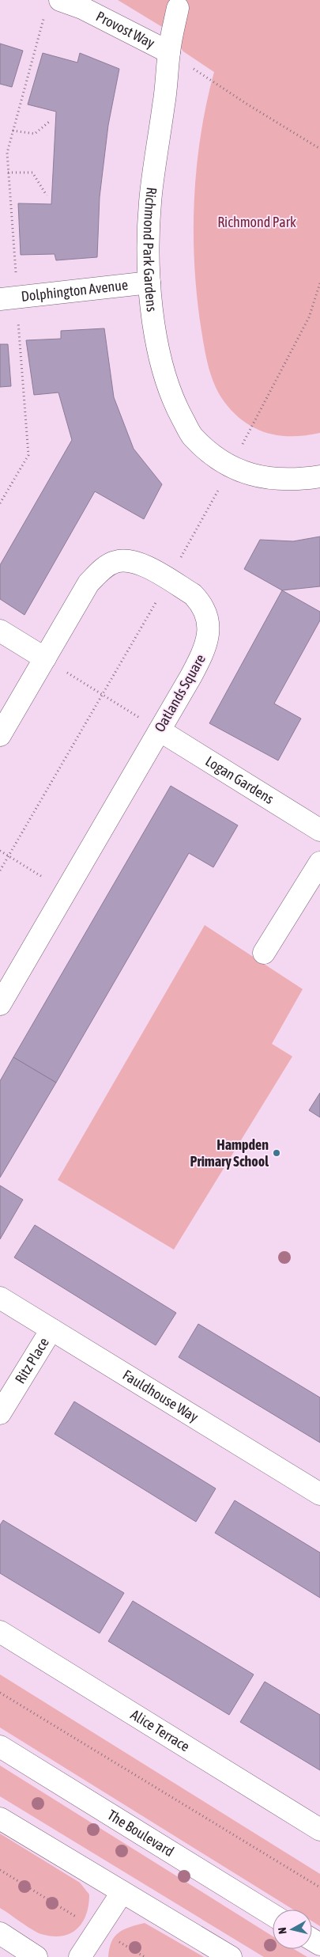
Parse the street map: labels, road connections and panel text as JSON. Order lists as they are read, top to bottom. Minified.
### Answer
{"streets":{"street":["Provost Way","Richmond Park Gardens","Dolphington Avenue","Oatlands Square","Logan Gardens","Ritz Place","Fauldhouse Way","Alice Terrace","The Boulevard"]},"crossings":[["Provost Way","Richmond Park Gardens"],["Richmond Park Gardens","Dolphington Avenue"],["Oatlands Square","Logan Gardens"],["Ritz Place","Fauldhouse Way"]],"parks":["Richmond Park"],"places":["Hampden Primary School"],"north":"left"}
